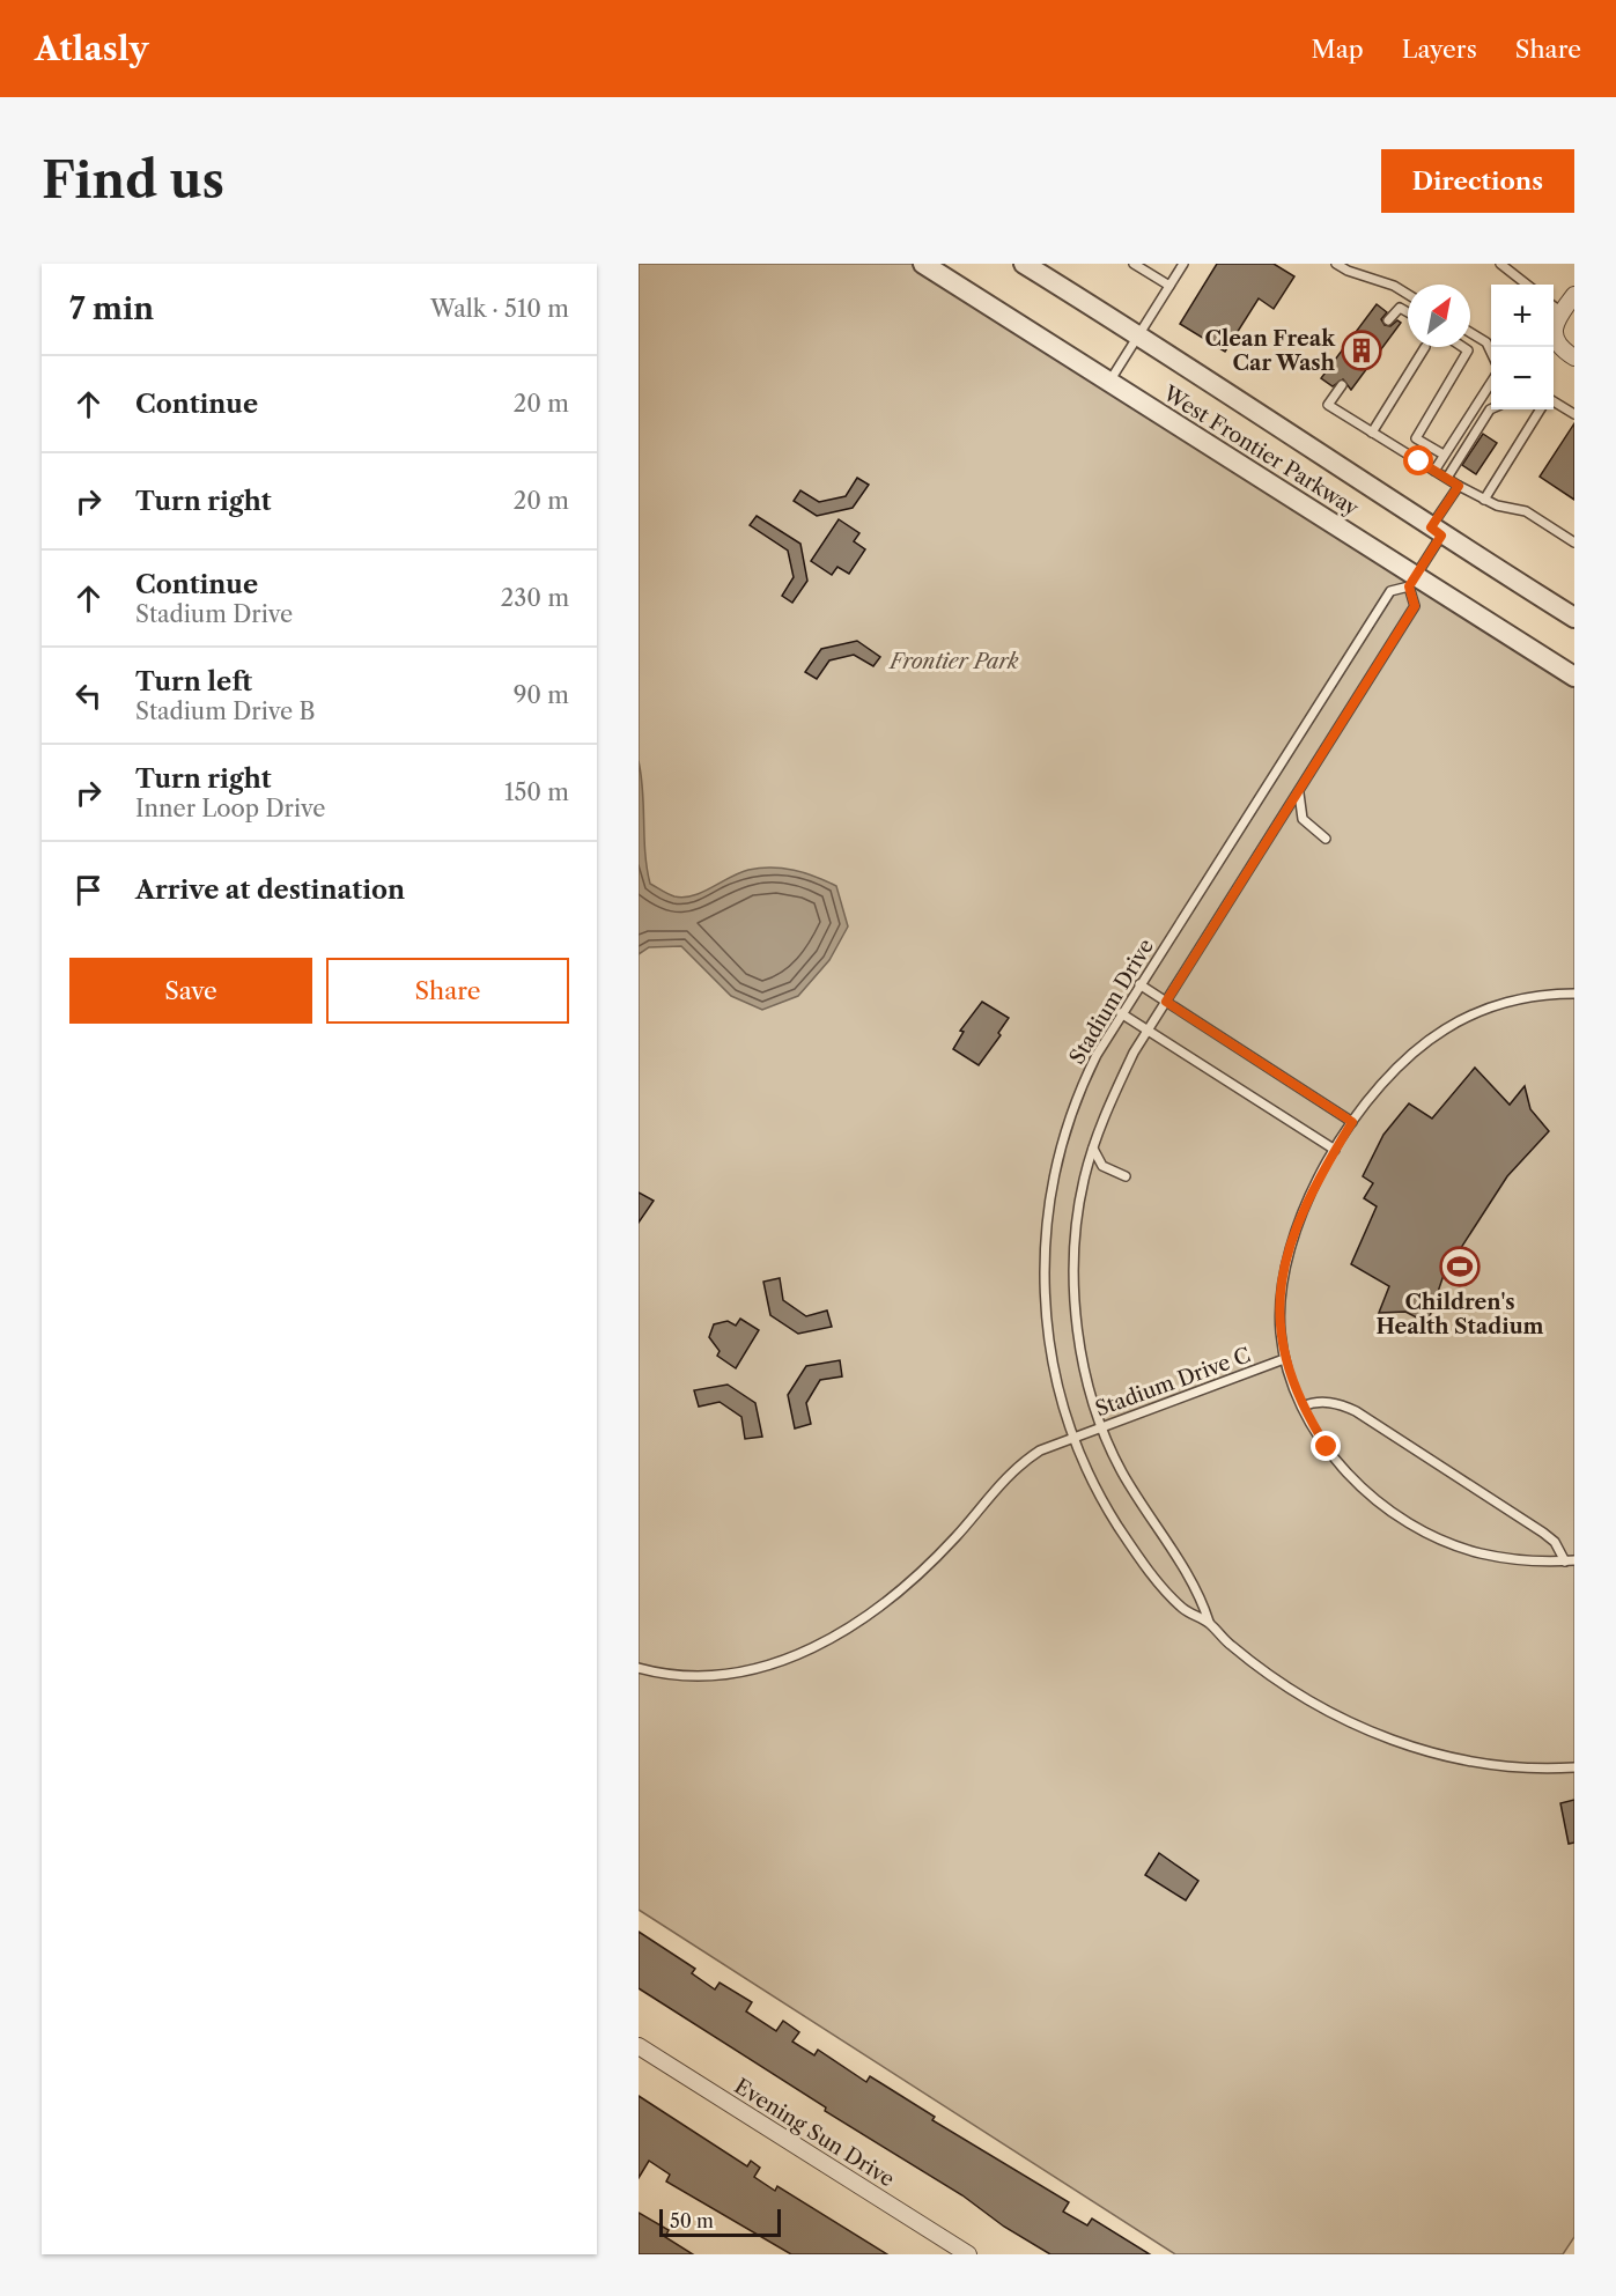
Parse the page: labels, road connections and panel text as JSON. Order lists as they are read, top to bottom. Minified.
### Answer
{"streets":{"street":["West Frontier Parkway","Evening Sun Drive"],"lane":["Stadium Drive","Stadium Drive C"]},"crossings":[["West Frontier Parkway","Stadium Drive"],["Stadium Drive","Stadium Drive C"]],"parks":["Frontier Park"],"places":{"building":["Clean Freak Car Wash"],"sports":["Children's Health Stadium"]},"scale_bar":"50 m","north":"top right","page":{"header":"Atlasly","nav":["Map","Layers","Share"],"buttons":["Directions",["Save","Share"]],"title":"Find us","heading":["7 min","Walk · 510 m"],"map_buttons":["+","−"],"list":[["Continue","20 m"],["Turn right","20 m"],["Continue","Stadium Drive","230 m"],["Turn left","Stadium Drive B","90 m"],["Turn right","Inner Loop Drive","150 m"],"Arrive at destination"],"scale":"50 m"}}
